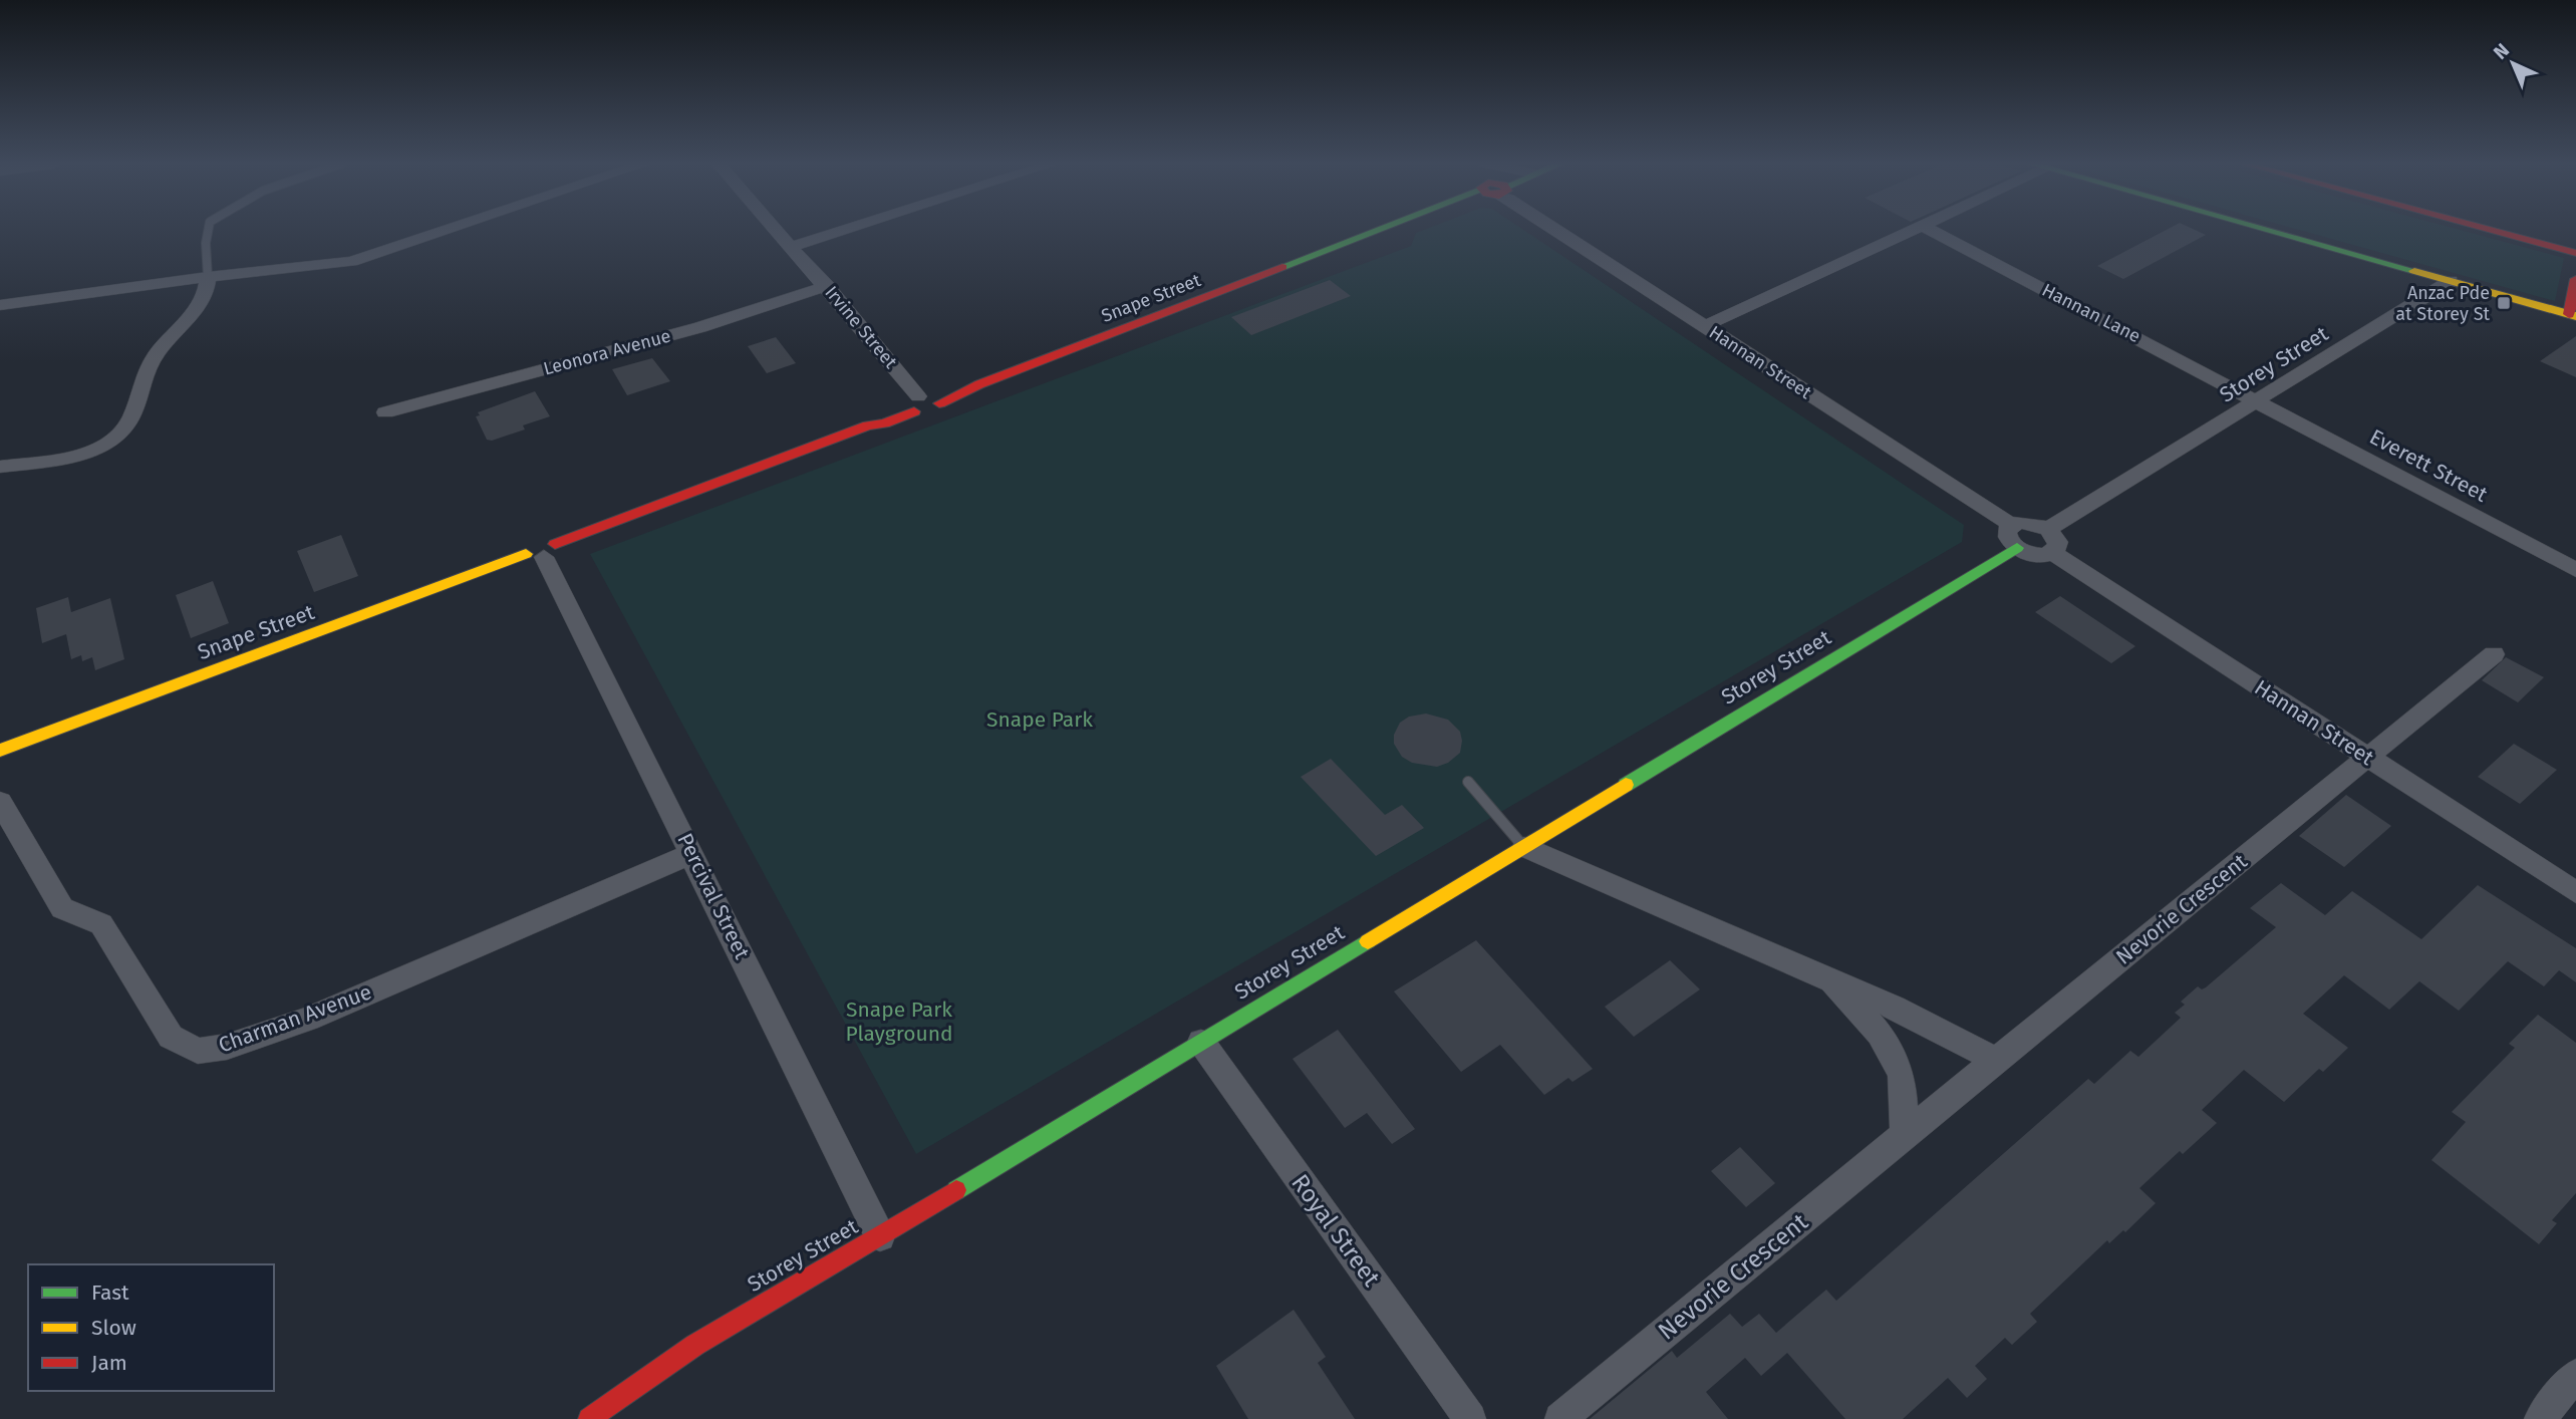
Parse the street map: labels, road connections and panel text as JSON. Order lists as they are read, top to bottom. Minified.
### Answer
{"streets":{"street":["Snape Street","Hannan Lane","Irvine Street","Leonora Avenue","Hannan Street","Storey Street","Everett Street","Percival Street","Nevorie Crescent","Charman Avenue","Royal Street"]},"crossings":[["Snape Street","Irvine Street"],["Snape Street","Percival Street"],["Hannan Lane","Storey Street"],["Hannan Lane","Everett Street"],["Irvine Street","Leonora Avenue"],["Hannan Street","Nevorie Crescent"],["Storey Street","Everett Street"],["Storey Street","Percival Street"],["Storey Street","Royal Street"],["Percival Street","Charman Avenue"]],"parks":["Snape Park","Snape Park Playground"],"places":{"transit":["Anzac Pde at Storey St"]},"legend":["Fast","Slow","Jam"],"north":"top left"}
